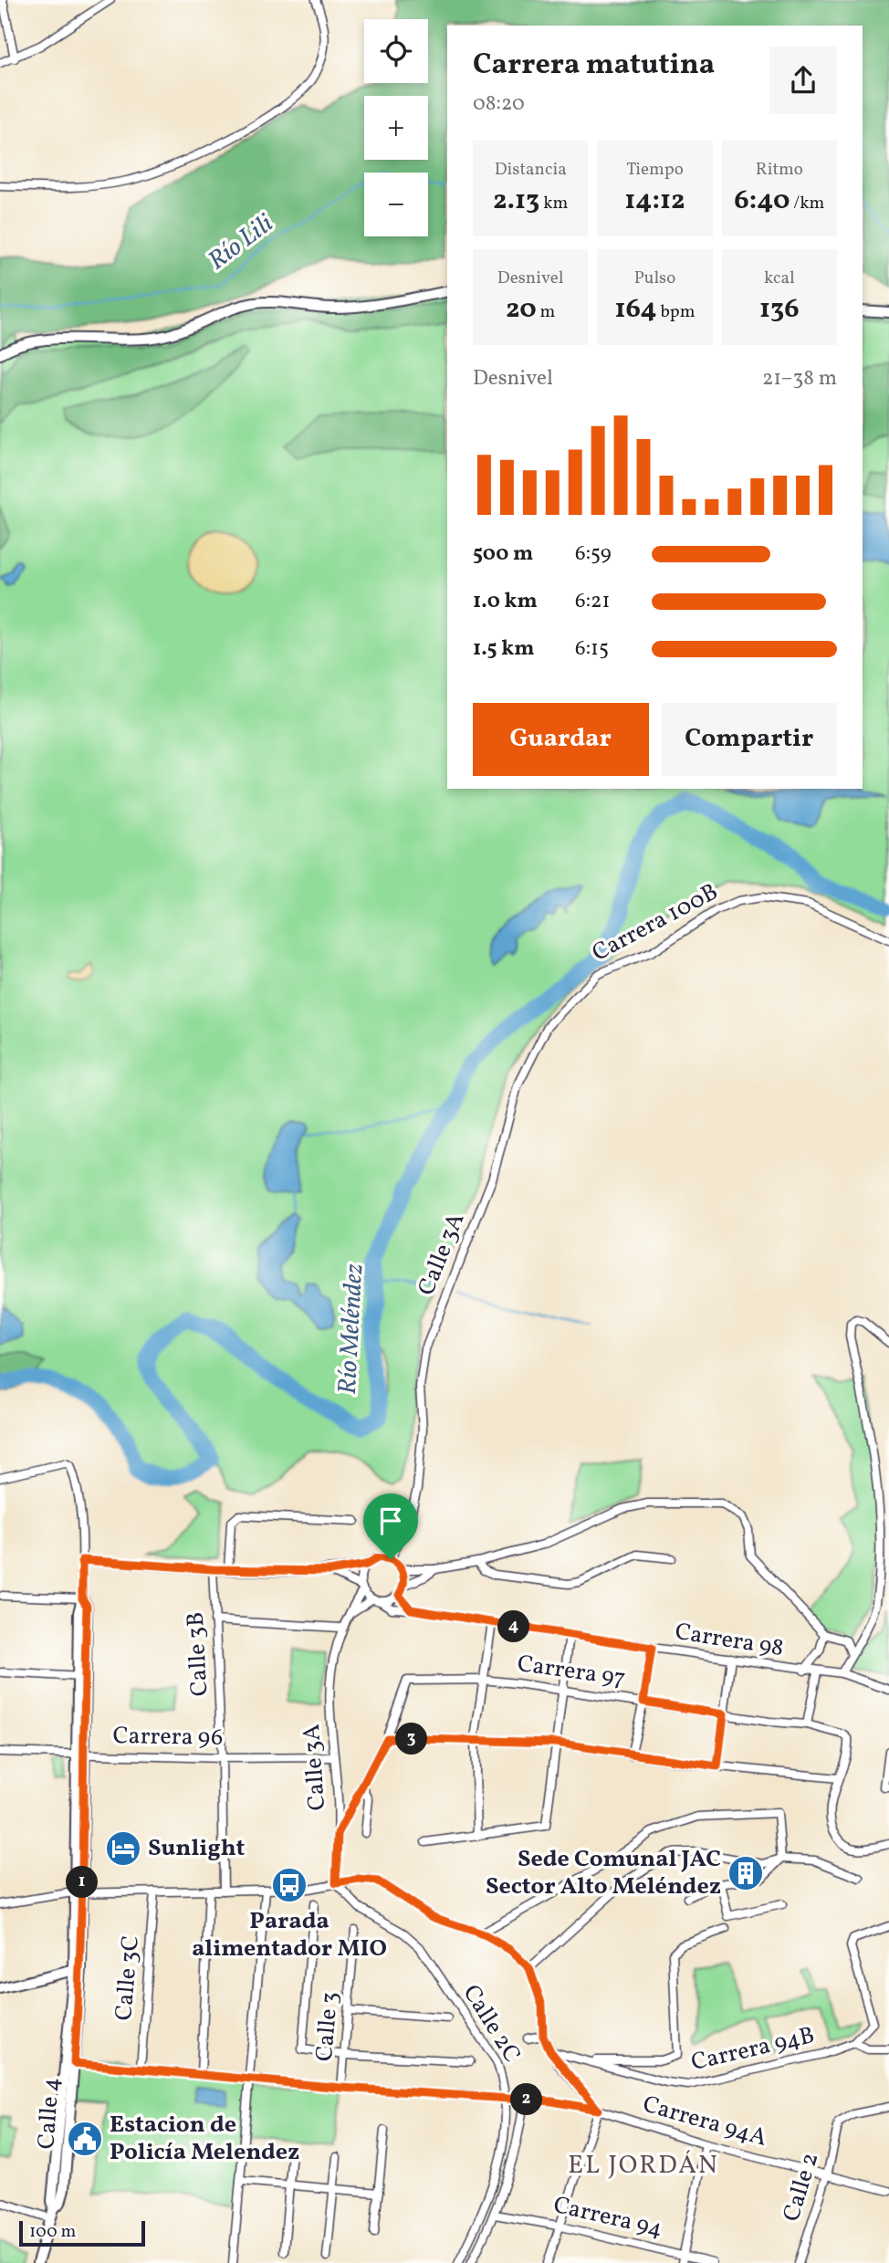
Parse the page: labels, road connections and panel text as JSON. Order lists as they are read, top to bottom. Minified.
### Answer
{"streets":{"street":["Carrera 100B","Calle 3A","Carrera 98","Calle 3B","Carrera 97","Carrera 96","Calle 3C","Calle 2C","Calle 3","Carrera 94B","Calle 4","Carrera 94A","Calle 2","Carrera 94"]},"crossings":[["Carrera 100B","Calle 3A"],["Calle 3A","Carrera 98"],["Calle 3A","Carrera 96"],["Calle 3A","Calle 2C"],["Calle 3B","Carrera 96"],["Carrera 96","Calle 4"],["Calle 3C","Carrera 94A"],["Calle 2C","Carrera 94A"],["Calle 3","Carrera 94A"],["Calle 4","Carrera 94A"],["Carrera 94A","Calle 2"]],"districts":["EL JORDÁN"],"water":["Río Lili","Río Meléndez"],"places":{"hotel":["Sunlight"],"building":["Sede Comunal JAC Sector Alto Meléndez"],"bus stop":["Parada alimentador MIO"],"public building":["Estacion de Policía Melendez"]},"scale_bar":"100 m","page":{"map_buttons":["+","−"],"heading":["Carrera matutina","08:20"],"stats":[["Distancia","2.13 km"],["Tiempo","14:12"],["Ritmo","6:40 /km"],["Desnivel","20 m"],["Pulso","164 bpm"],["kcal","136"]],"chart":["Desnivel","21–38 m"],"list":[{"name":"500 m","note":"6:59"},{"name":"1.0 km","note":"6:21"},{"name":"1.5 km","note":"6:15"}],"buttons":["Guardar","Compartir"],"pins":["4","3","1","2"],"scale":"100 m"}}
